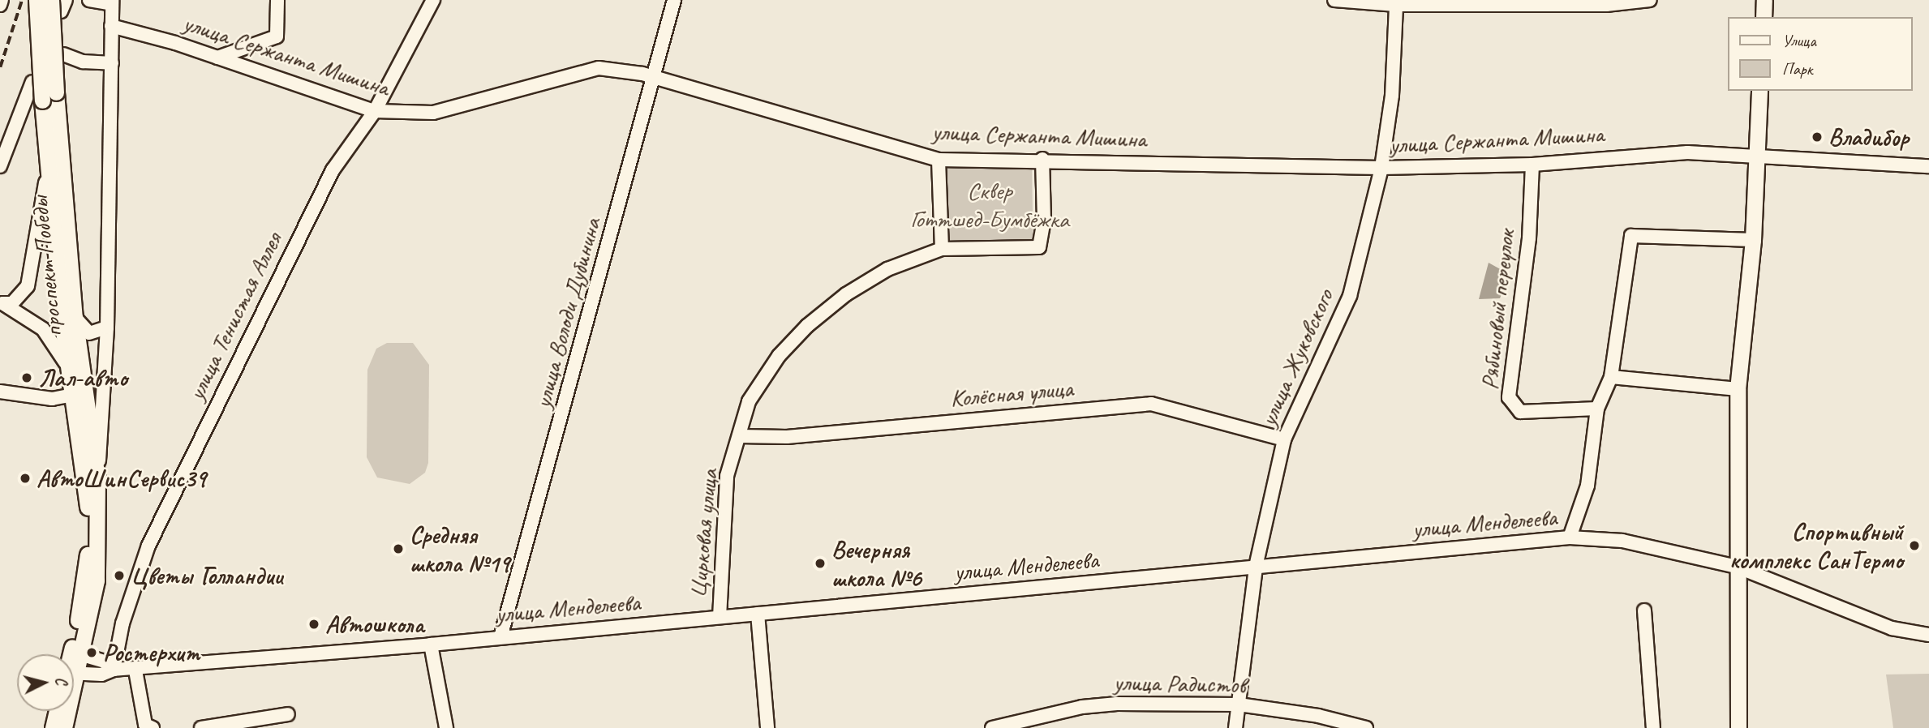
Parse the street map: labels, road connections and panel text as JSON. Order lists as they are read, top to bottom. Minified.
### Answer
{"streets":{"main road":["проспект Победы"],"street":["улица Сержанта Мишина","Рябиновый переулок","улица Володи Дубинина","улица Тенистая Аллея","улица Жуковского","Колёсная улица","улица Менделеева","Цирковая улица","улица Радистов"]},"crossings":[["улица Сержанта Мишина","Рябиновый переулок"],["улица Сержанта Мишина","улица Володи Дубинина"],["улица Сержанта Мишина","улица Тенистая Аллея"],["улица Сержанта Мишина","улица Жуковского"],["улица Сержанта Мишина","Цирковая улица"],["проспект Победы","улица Менделеева"],["улица Володи Дубинина","улица Менделеева"],["улица Тенистая Аллея","улица Менделеева"],["улица Жуковского","Колёсная улица"],["улица Жуковского","улица Менделеева"],["улица Жуковского","улица Радистов"],["Колёсная улица","Цирковая улица"],["улица Менделеева","Цирковая улица"]],"parks":["Сквер Готтшед-Бумбёжка"],"places":["Владибор","Лал-авто","АвтоШинСервис39","Спортивный комплекс СанТермо","Средняя школа №19","Вечерняя школа №6","Цветы Голландии","Автошкола","Ростерхит"],"legend":["Улица","Парк"],"north":"right"}
